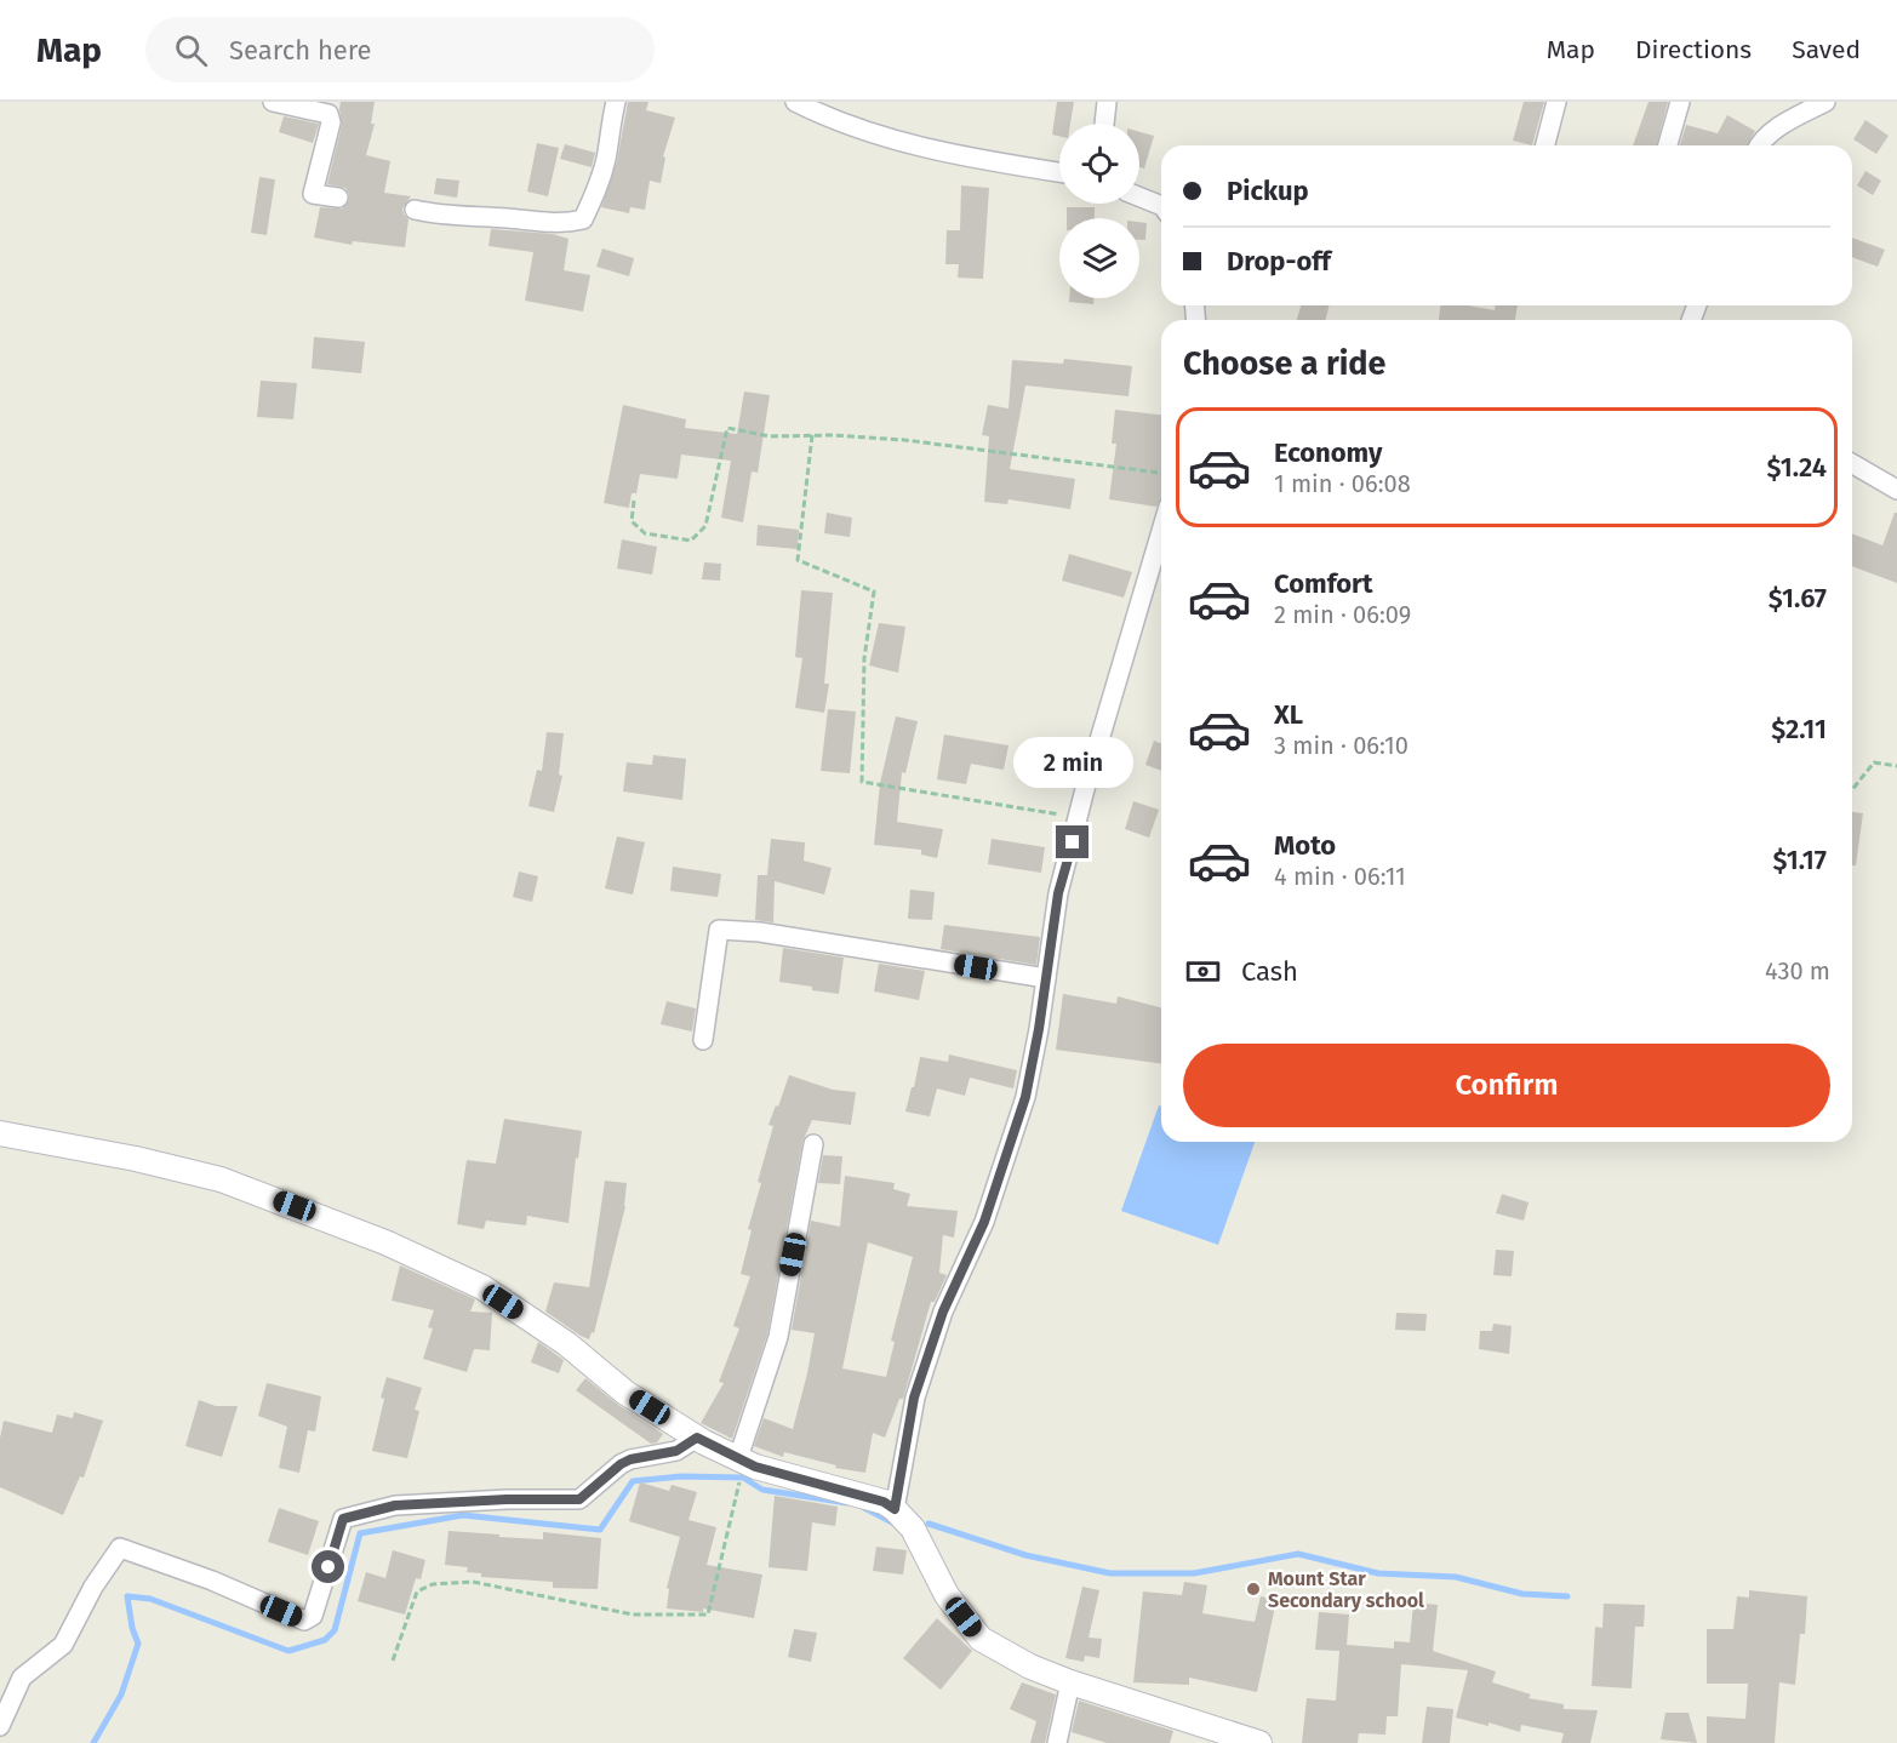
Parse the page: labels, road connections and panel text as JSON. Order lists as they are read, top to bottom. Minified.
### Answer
{"places":["Mount Star Secondary school"],"page":{"header":"Map","search":"Search here","nav":["Map","Directions","Saved"],"banner":["Pickup","Drop-off"],"heading":"Choose a ride","list":[{"name":"Economy","note":"1 min · 06:08","value":"$1.24"},{"name":"Comfort","note":"2 min · 06:09","value":"$1.67"},{"name":"XL","note":"3 min · 06:10","value":"$2.11"},{"name":"Moto","note":"4 min · 06:11","value":"$1.17"}],"bubble":"2 min","pay":["Cash","430 m"],"buttons":"Confirm"}}
